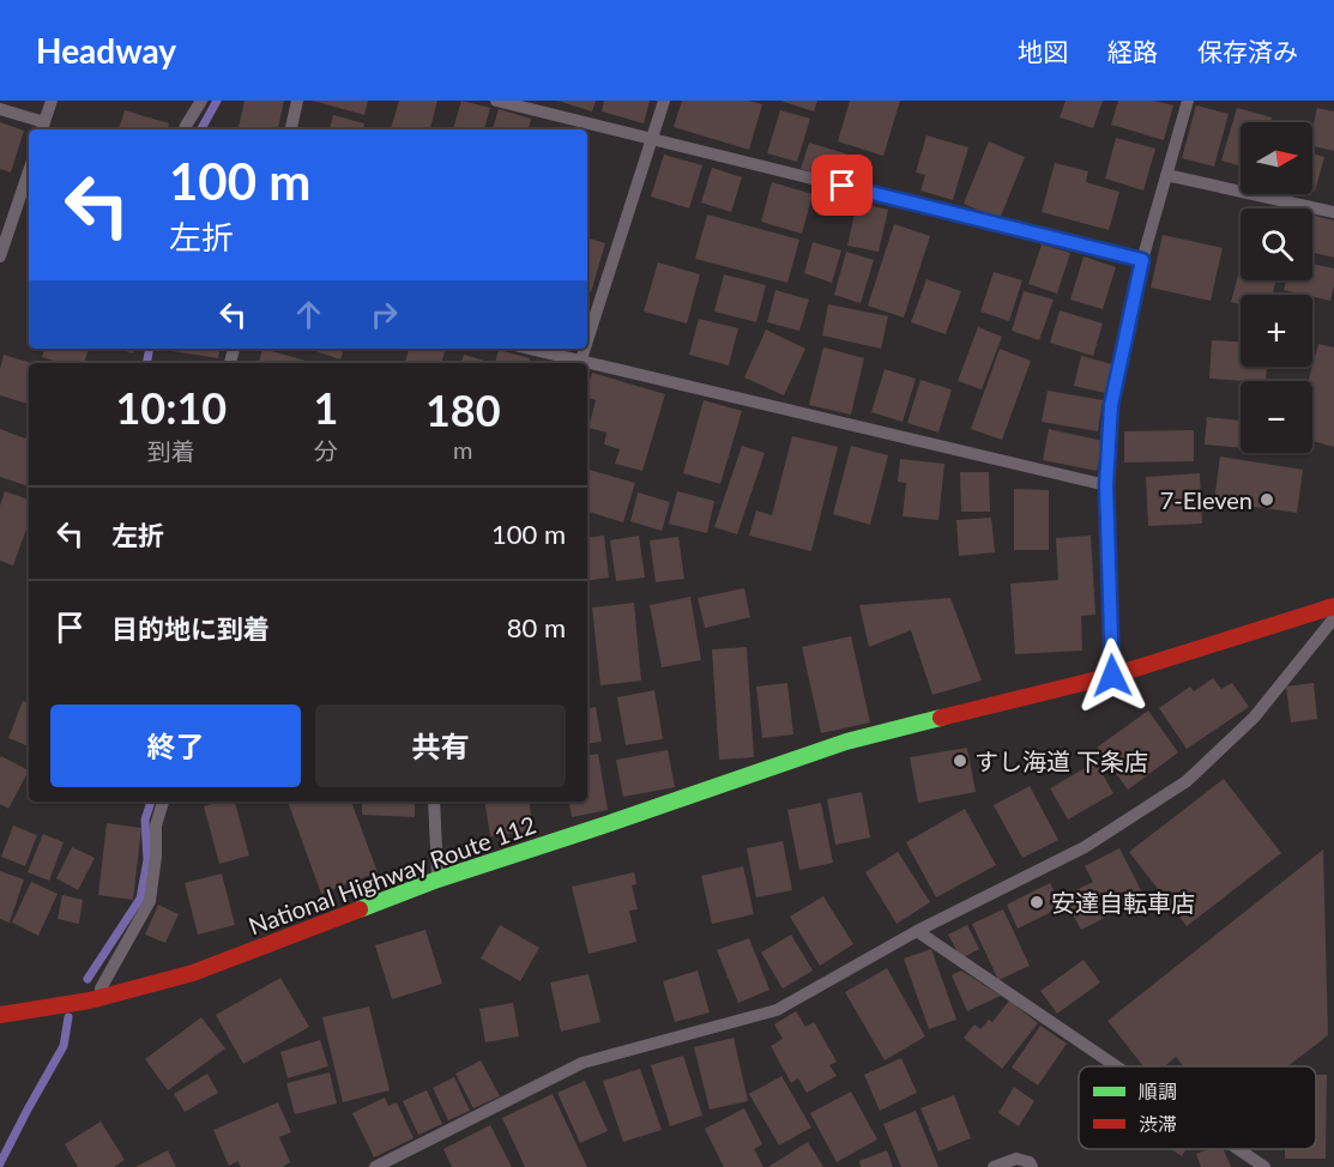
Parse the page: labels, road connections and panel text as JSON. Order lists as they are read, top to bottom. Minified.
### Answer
{"streets":{"highway":["National Highway Route 112"]},"places":["7-Eleven","すし海道 下条店","安達自転車店"],"legend":["順調","渋滞"],"north":"right","page":{"header":"Headway","nav":["地図","経路","保存済み"],"map_buttons":["+","−"],"turn":["100 m","左折"],"eta":["10:10","到着","1","分","180","m"],"list":[{"name":"左折","value":"100 m"},{"name":"目的地に到着","value":"80 m"}],"buttons":["終了","共有"]}}
